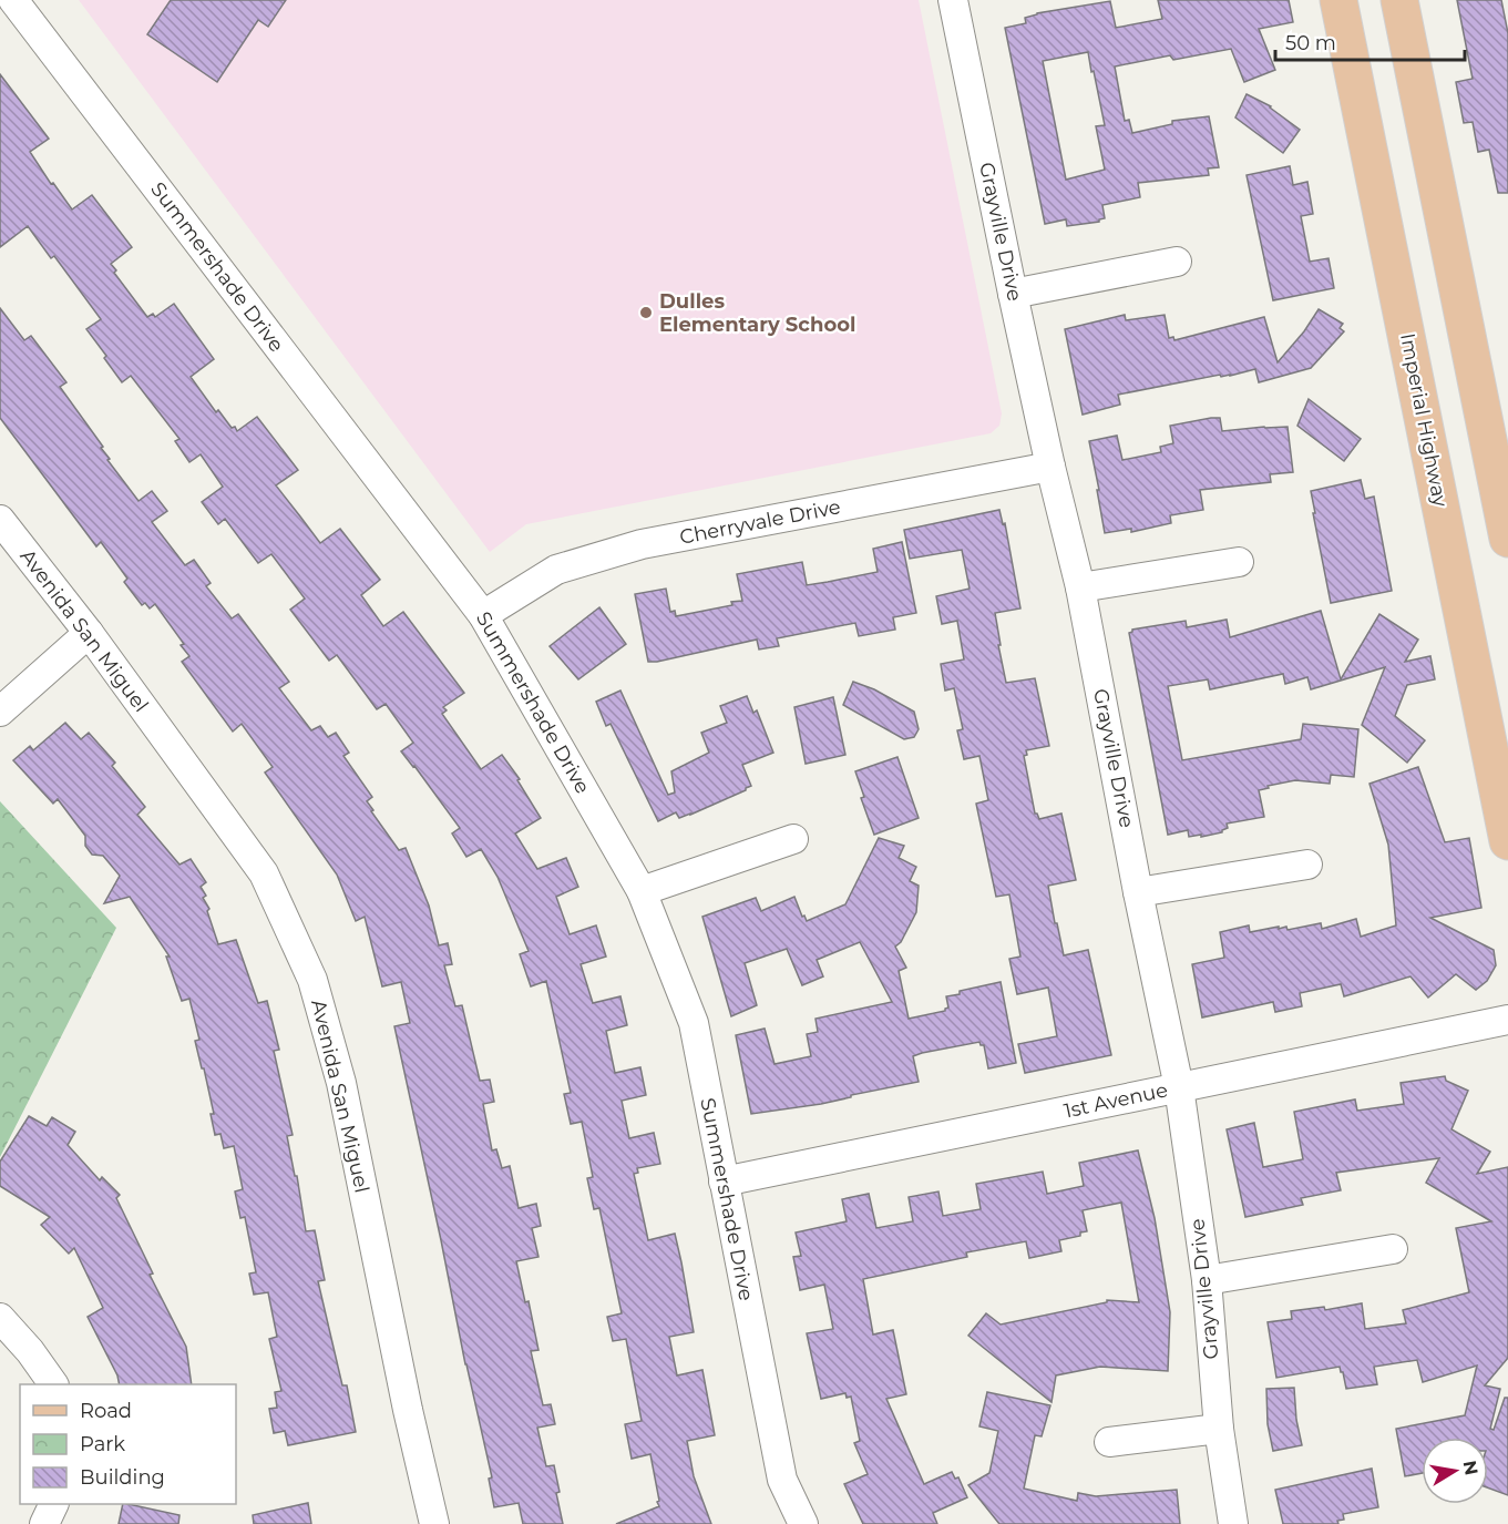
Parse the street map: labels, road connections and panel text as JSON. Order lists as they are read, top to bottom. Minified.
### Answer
{"streets":{"main road":["Imperial Highway"],"street":["Grayville Drive","Summershade Drive","Cherryvale Drive","Avenida San Miguel","1st Avenue"]},"crossings":[["Grayville Drive","Cherryvale Drive"],["Grayville Drive","1st Avenue"],["Summershade Drive","Cherryvale Drive"],["Summershade Drive","1st Avenue"]],"places":["Dulles Elementary School"],"legend":["Road","Park","Building"],"scale_bar":"50 m","north":"right"}
